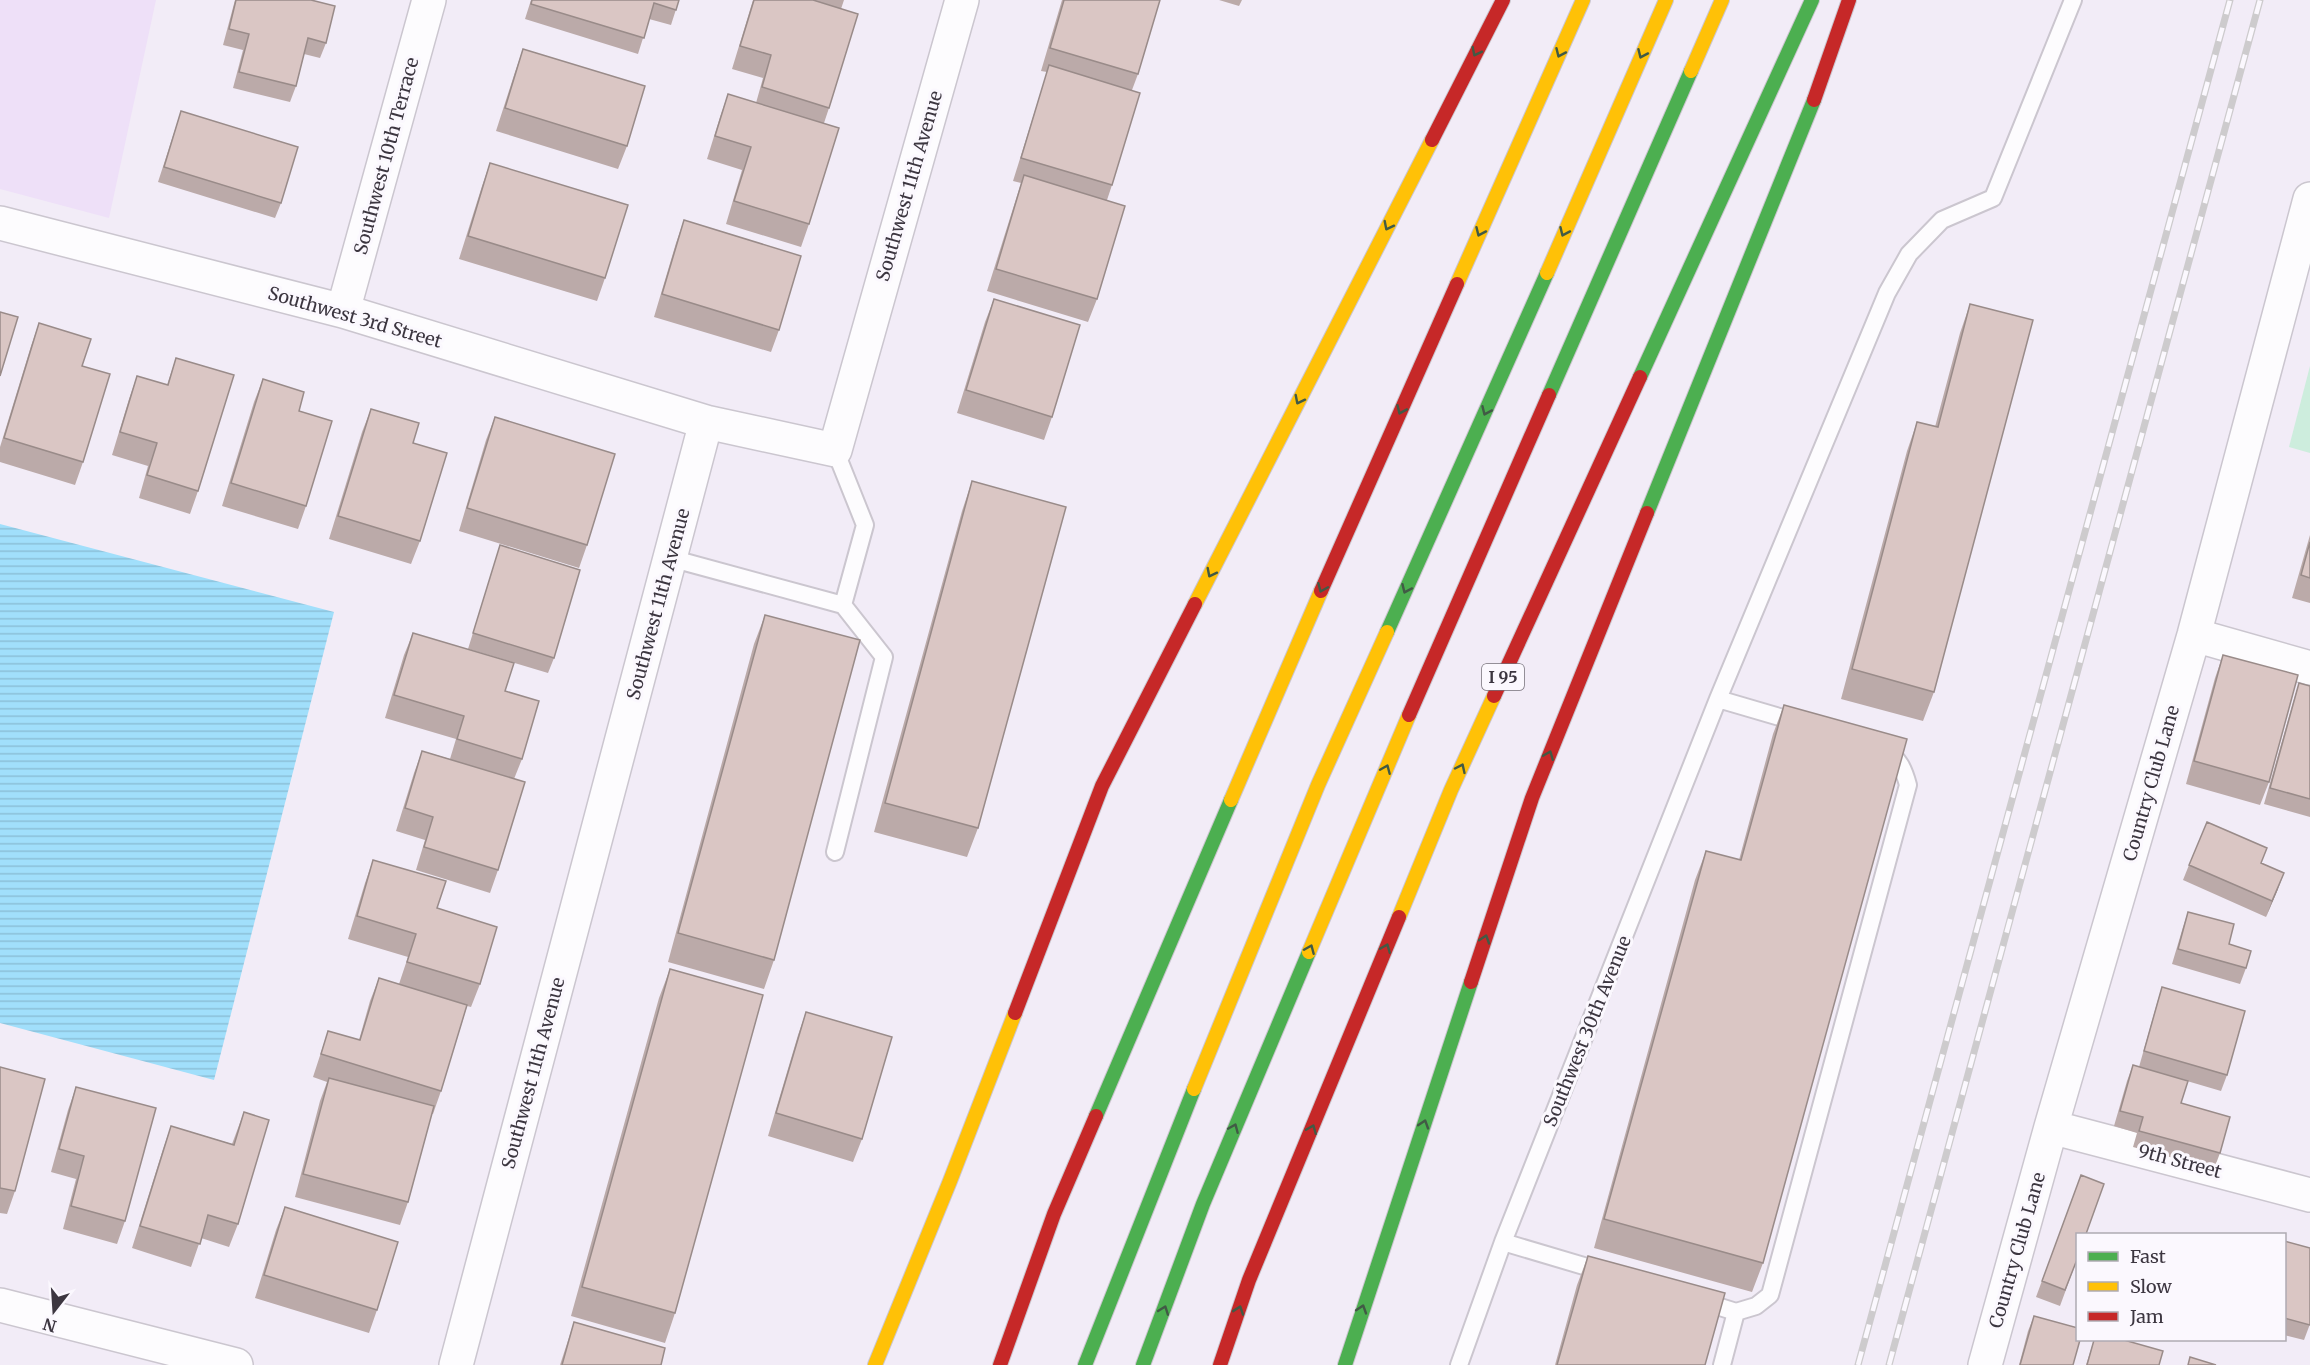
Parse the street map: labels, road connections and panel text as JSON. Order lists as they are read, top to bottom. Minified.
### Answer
{"streets":{"highway":["I 95"],"street":["Southwest 10th Terrace","Southwest 11th Avenue","Southwest 3rd Street","Country Club Lane","9th Street"],"lane":["Southwest 30th Avenue"]},"crossings":[["Southwest 10th Terrace","Southwest 3rd Street"],["Southwest 11th Avenue","Southwest 3rd Street"],["Country Club Lane","9th Street"]],"legend":["Fast","Slow","Jam"],"north":"bottom"}
